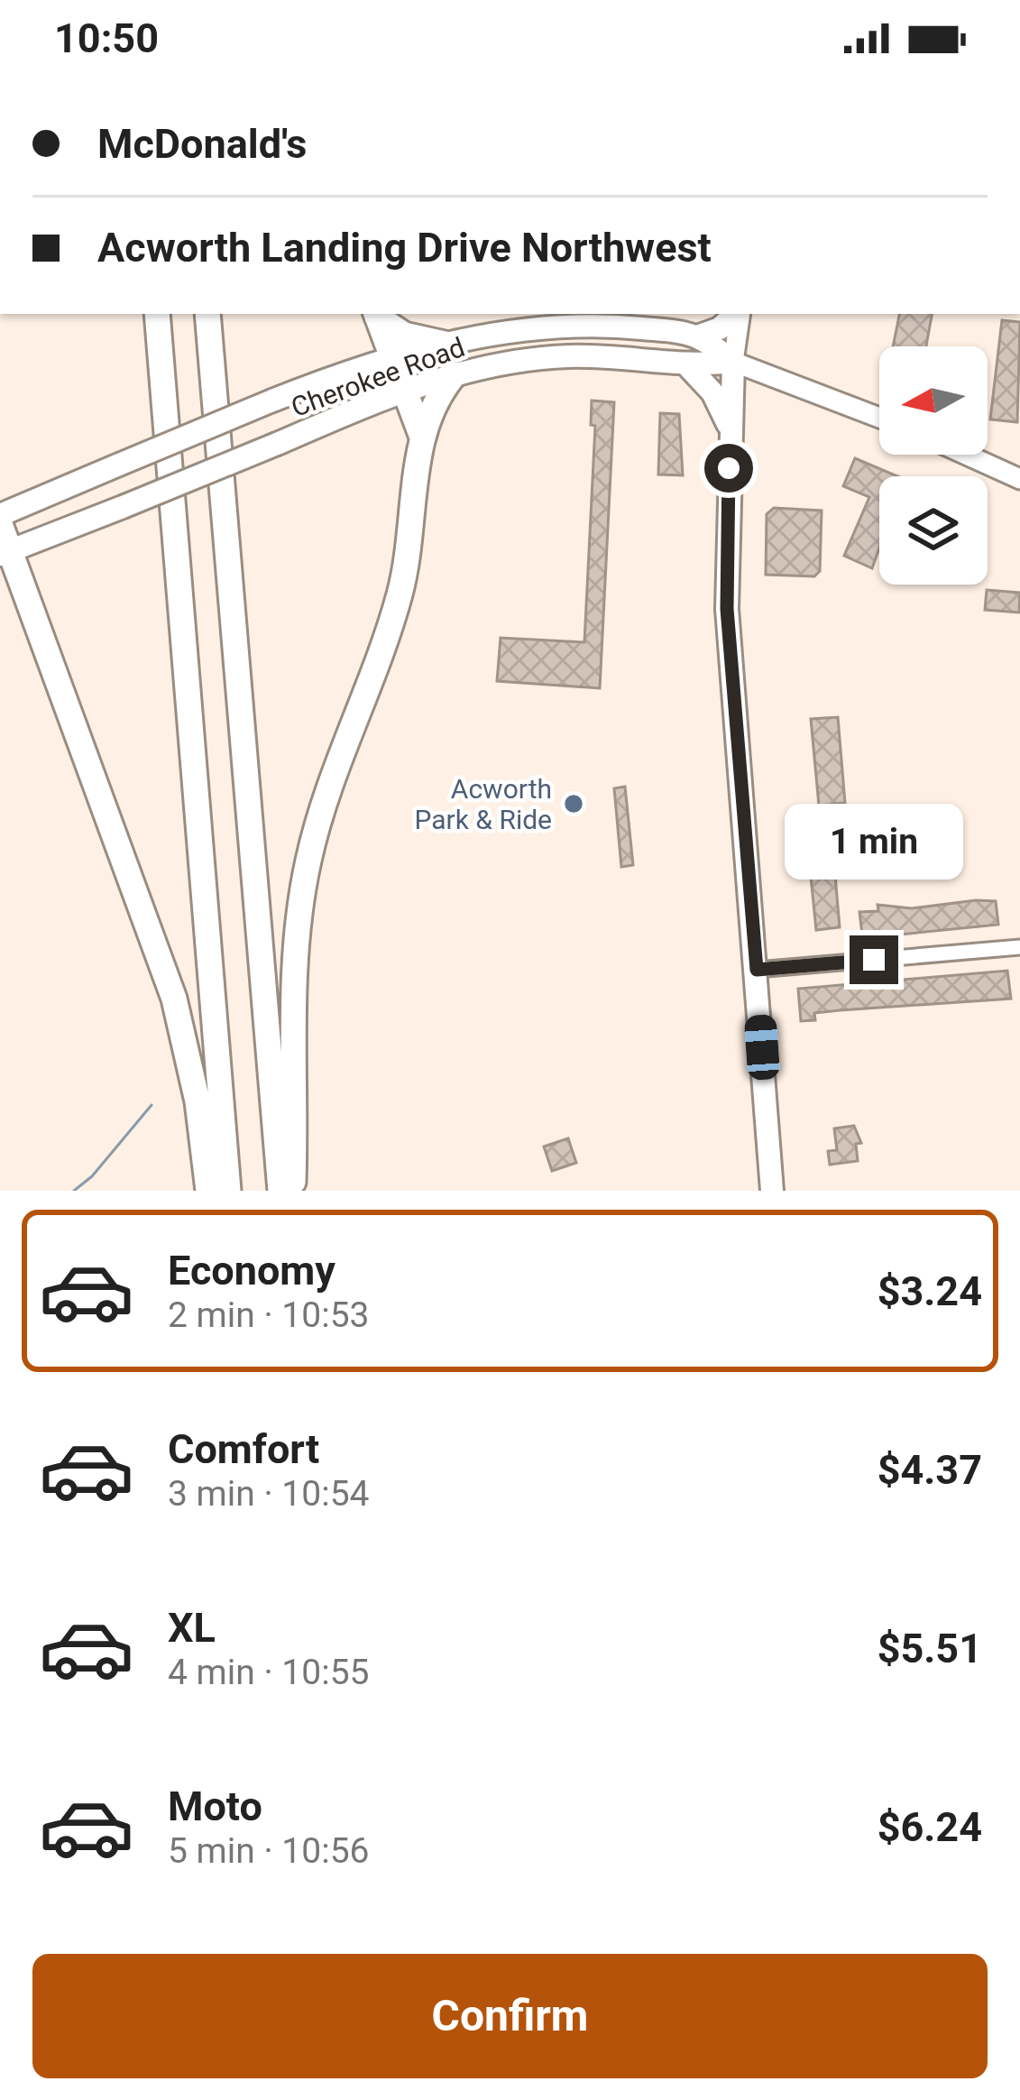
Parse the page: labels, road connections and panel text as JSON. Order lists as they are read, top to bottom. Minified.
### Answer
{"streets":{"main road":["Cherokee Road"]},"places":["Acworth Park & Ride"],"north":"left","page":{"status":"10:50","banner":["McDonald's","Acworth Landing Drive Northwest"],"bubble":"1 min","list":[{"name":"Economy","note":"2 min · 10:53","value":"$3.24"},{"name":"Comfort","note":"3 min · 10:54","value":"$4.37"},{"name":"XL","note":"4 min · 10:55","value":"$5.51"},{"name":"Moto","note":"5 min · 10:56","value":"$6.24"}],"buttons":"Confirm"}}
